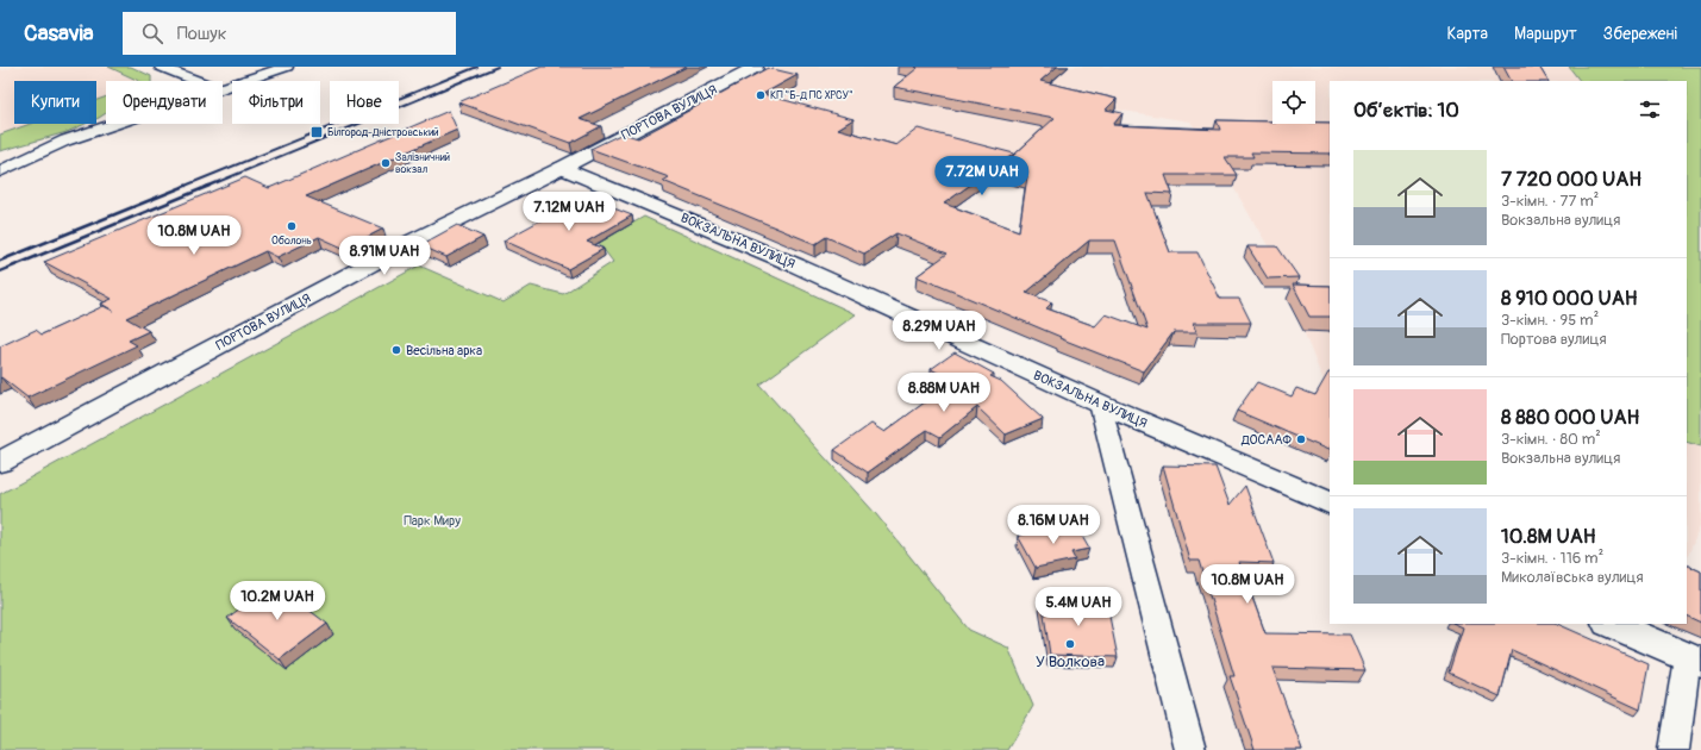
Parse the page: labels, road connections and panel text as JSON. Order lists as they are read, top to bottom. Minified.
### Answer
{"streets":{"main road":["ПОРТОВА ВУЛИЦЯ","ВОКЗАЛЬНА ВУЛИЦЯ"]},"crossings":[["ПОРТОВА ВУЛИЦЯ","ВОКЗАЛЬНА ВУЛИЦЯ"]],"parks":["Парк Миру"],"places":{"other":["КП \"Б-Д ПС ХРСУ\"","Залізничний вокзал","Оболонь","Весільна арка","ДОСААФ","У Волкова"],"transit":["Білгород-Дністровський"]},"page":{"header":"Casavia","search":"Пошук","nav":["Карта","Маршрут","Збережені"],"chip":["Купити","Орендувати","Фільтри","Нове"],"heading":"Об’єктів: 10","list":[{"name":"7 720 000 UAH","note":"3-кімн. · 77 m² · Вокзальна вулиця"},{"name":"8 910 000 UAH","note":"3-кімн. · 95 m² · Портова вулиця"},{"name":"8 880 000 UAH","note":"3-кімн. · 80 m² · Вокзальна вулиця"},{"name":"10.8M UAH","note":"3-кімн. · 116 m² · Миколаївська вулиця"}],"price":["7.72M UAH","7.12M UAH","10.8M UAH","8.91M UAH","8.29M UAH","8.88M UAH","8.16M UAH","10.8M UAH","10.2M UAH","5.4M UAH"]}}
